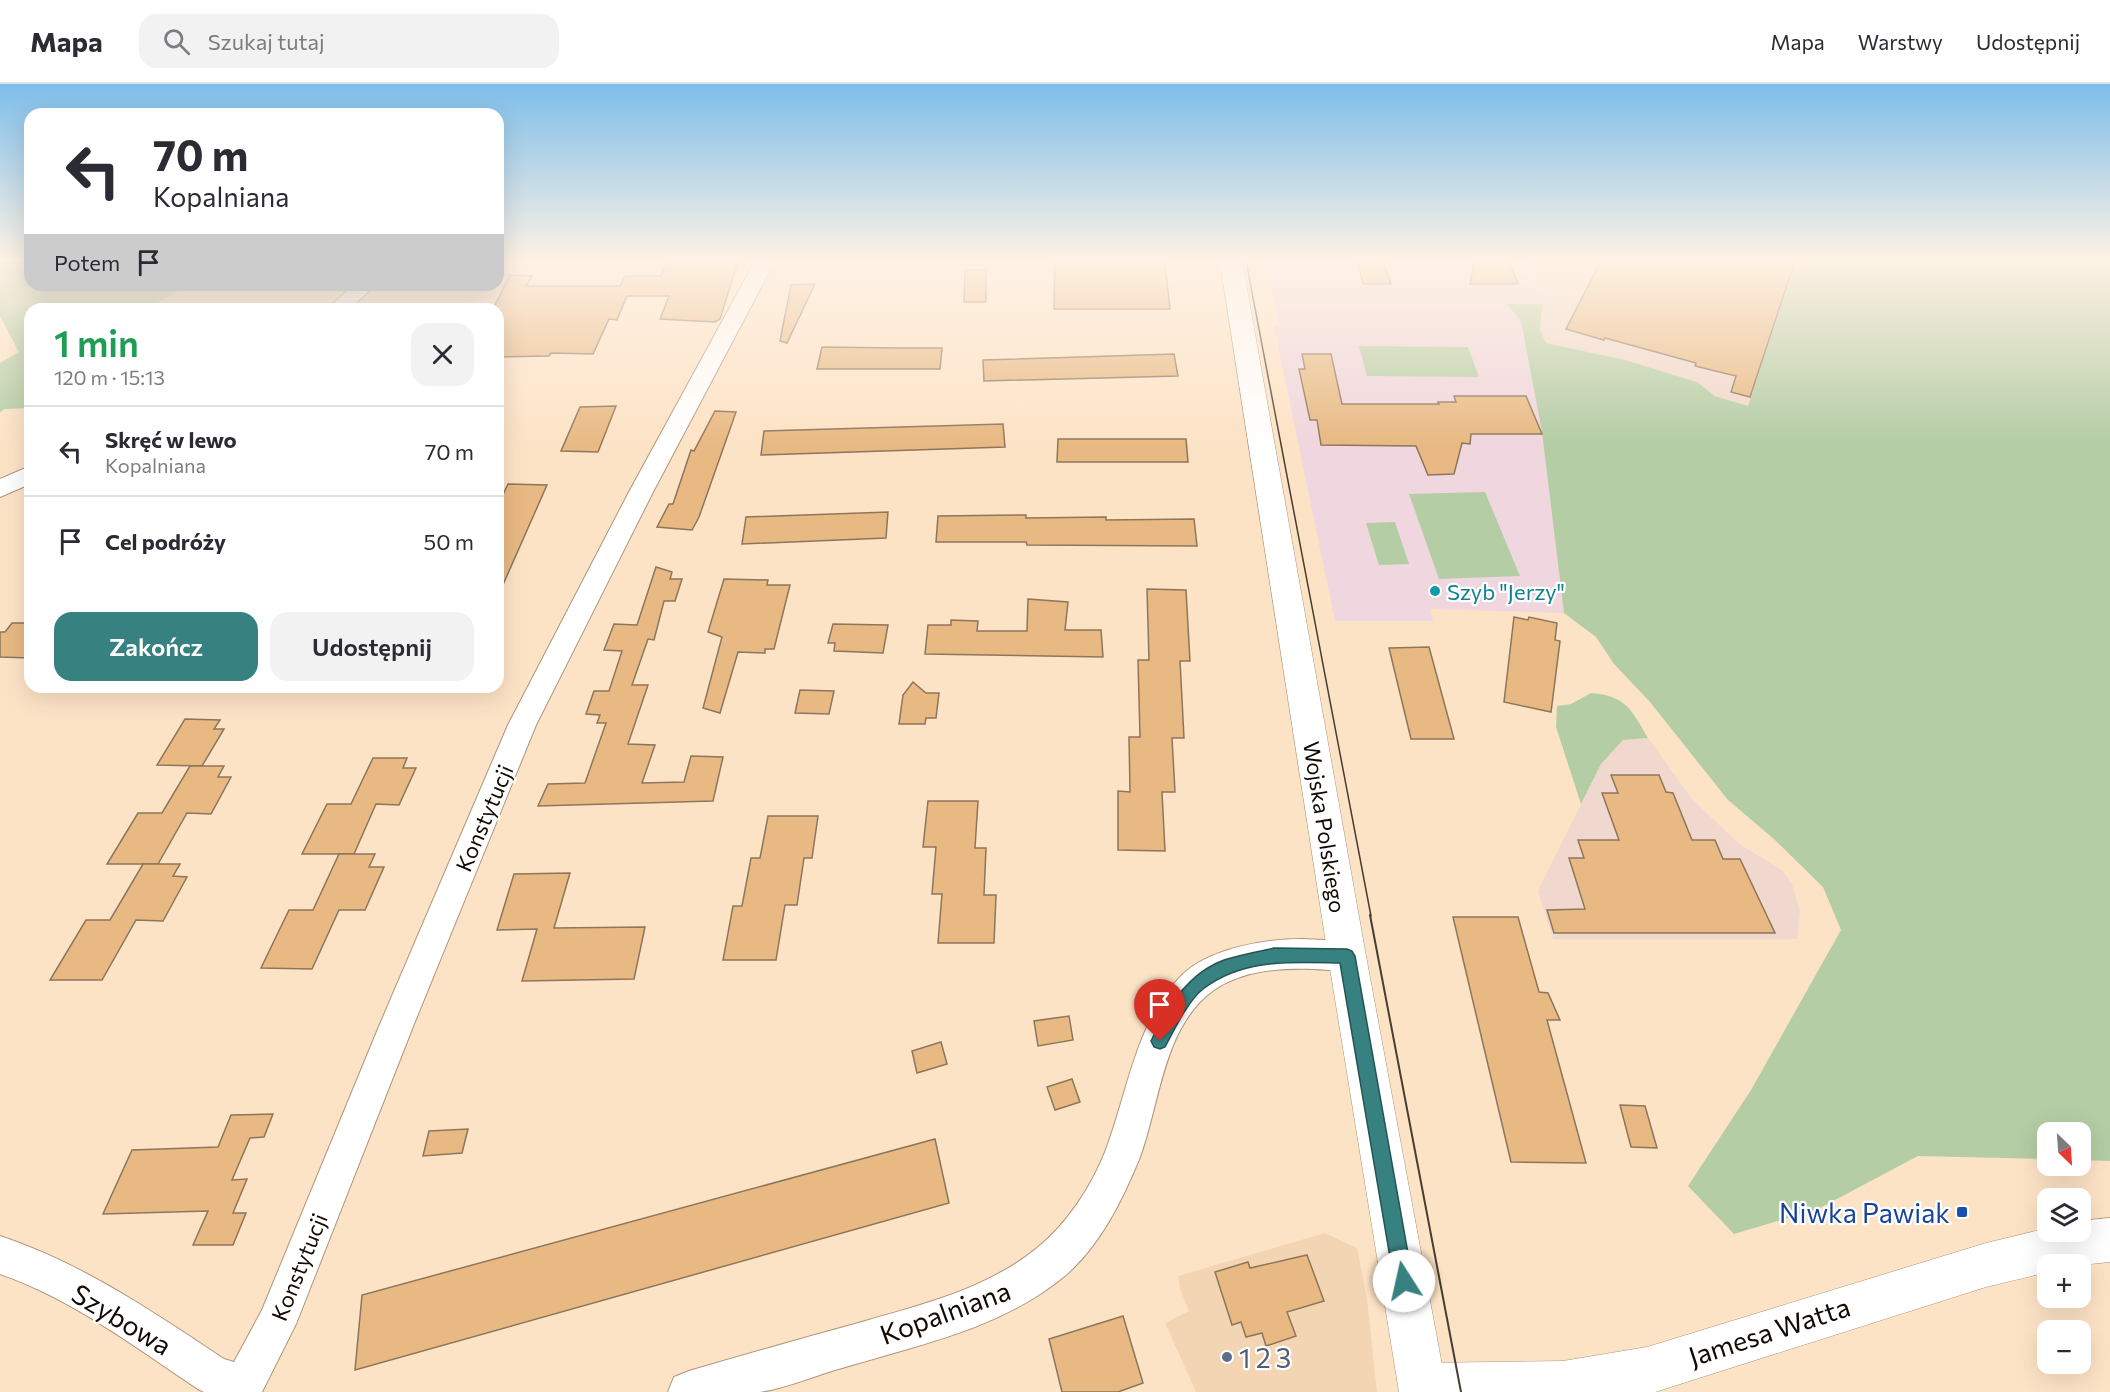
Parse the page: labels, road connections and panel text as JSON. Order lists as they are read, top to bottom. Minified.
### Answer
{"streets":{"main road":["Wojska Polskiego","Jamesa Watta"],"street":["Konstytucji","Kopalniana","Szybowa"]},"crossings":[["Konstytucji","Szybowa"],["Wojska Polskiego","Kopalniana"],["Wojska Polskiego","Jamesa Watta"]],"places":{"other":["Szyb \"Jerzy\"","1 2 3"],"transit":["Niwka Pawiak"]},"north":"bottom right","page":{"header":"Mapa","search":"Szukaj tutaj","nav":["Mapa","Warstwy","Udostępnij"],"turn":["70 m","Kopalniana"],"then":"Potem","heading":["1 min","120 m · 15:13"],"list":[{"name":"Skręć w lewo","note":"Kopalniana","value":"70 m"},{"name":"Cel podróży","value":"50 m"}],"buttons":["Zakończ","Udostępnij"],"map_buttons":["+","−"]}}
